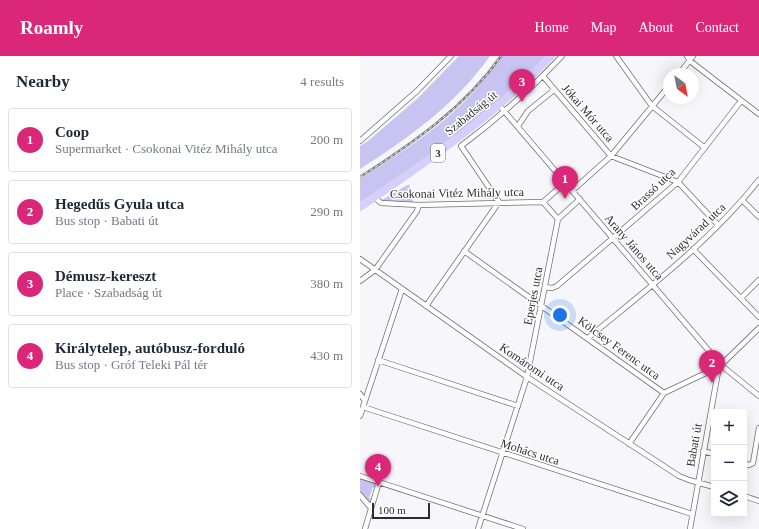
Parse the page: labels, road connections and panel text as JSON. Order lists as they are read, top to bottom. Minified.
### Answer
{"streets":{"main road":["Szabadság út","3"],"street":["Jókai Mór utca","Brassó utca","Csokonai Vitéz Mihály utca","Nagyvárad utca","Arany János utca","Eperjes utca","Kölcsey Ferenc utca","Komáromi utca","Babati út","Mohács utca"]},"crossings":[["Szabadság út","Jókai Mór utca"],["Szabadság út","Csokonai Vitéz Mihály utca"],["Szabadság út","Arany János utca"],["Jókai Mór utca","Brassó utca"],["Jókai Mór utca","Nagyvárad utca"],["Brassó utca","Arany János utca"],["Brassó utca","Eperjes utca"],["Nagyvárad utca","Arany János utca"],["Nagyvárad utca","Kölcsey Ferenc utca"],["Arany János utca","Babati út"],["Eperjes utca","Kölcsey Ferenc utca"],["Eperjes utca","Komáromi utca"],["Eperjes utca","Mohács utca"],["Komáromi utca","Babati út"],["Babati út","Mohács utca"]],"scale_bar":"100 m","north":"bottom right","page":{"header":"Roamly","nav":["Home","Map","About","Contact"],"heading":["Nearby","4 results"],"pins":["3","1","2","4"],"list":[{"mark":"1","name":"Coop","note":"Supermarket · Csokonai Vitéz Mihály utca","value":"200 m"},{"mark":"2","name":"Hegedűs Gyula utca","note":"Bus stop · Babati út","value":"290 m"},{"mark":"3","name":"Démusz-kereszt","note":"Place · Szabadság út","value":"380 m"},{"mark":"4","name":"Királytelep, autóbusz-forduló","note":"Bus stop · Gróf Teleki Pál tér","value":"430 m"}],"map_buttons":["+","−"],"scale":"100 m"}}
